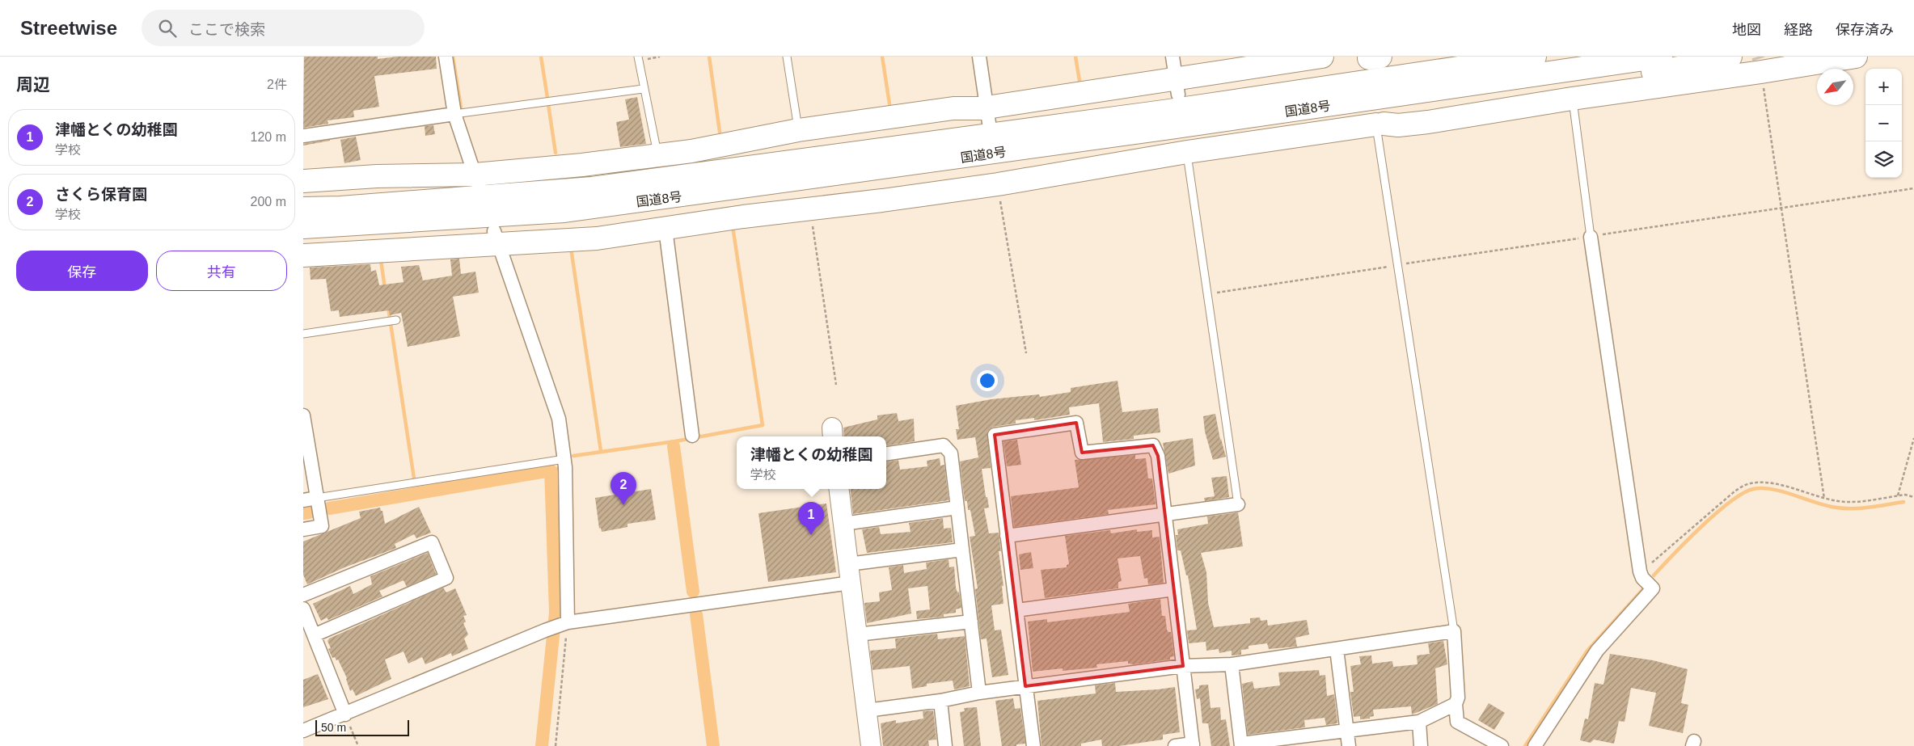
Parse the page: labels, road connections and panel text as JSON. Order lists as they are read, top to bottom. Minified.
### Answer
{"streets":{"highway":["国道8号"]},"scale_bar":"50 m","north":"bottom left","page":{"header":"Streetwise","search":"ここで検索","nav":["地図","経路","保存済み"],"heading":["周辺","2件"],"map_buttons":["+","−"],"list":[{"mark":"1","name":"津幡とくの幼稚園","note":"学校","value":"120 m"},{"mark":"2","name":"さくら保育園","note":"学校","value":"200 m"}],"buttons":["保存","共有"],"popup":["津幡とくの幼稚園","学校"],"pins":["2","1"],"scale":"50 m"}}
